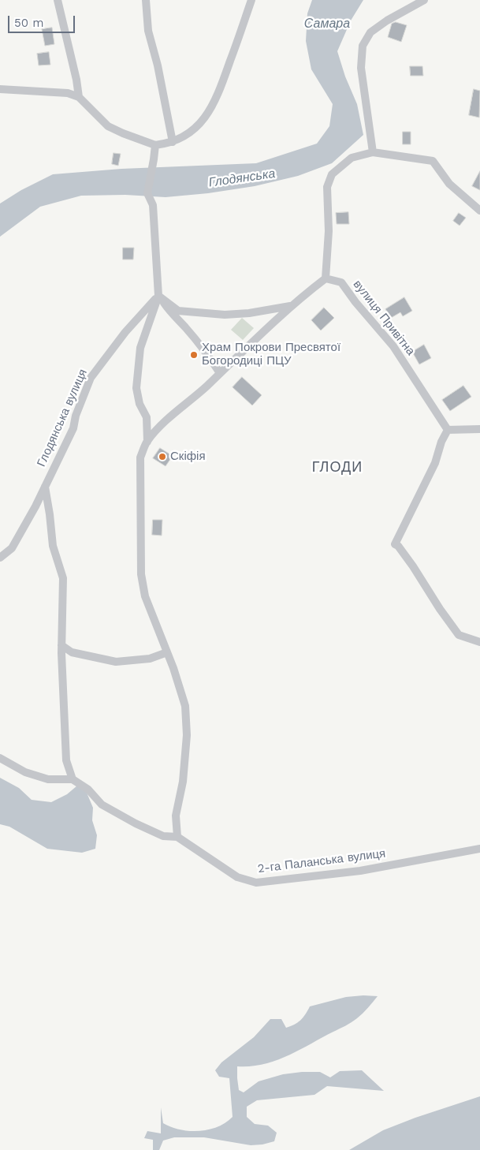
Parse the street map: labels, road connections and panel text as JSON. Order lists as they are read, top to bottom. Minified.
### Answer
{"streets":{"street":["вулиця Привітна","Глодянська вулиця","2-га Паланська вулиця"]},"districts":["ГЛОДИ"],"water":["Самара","Глодянська"],"places":["Храм Покрови Пресвятої Богородиці ПЦУ","Скіфія"],"scale_bar":"50 m"}
